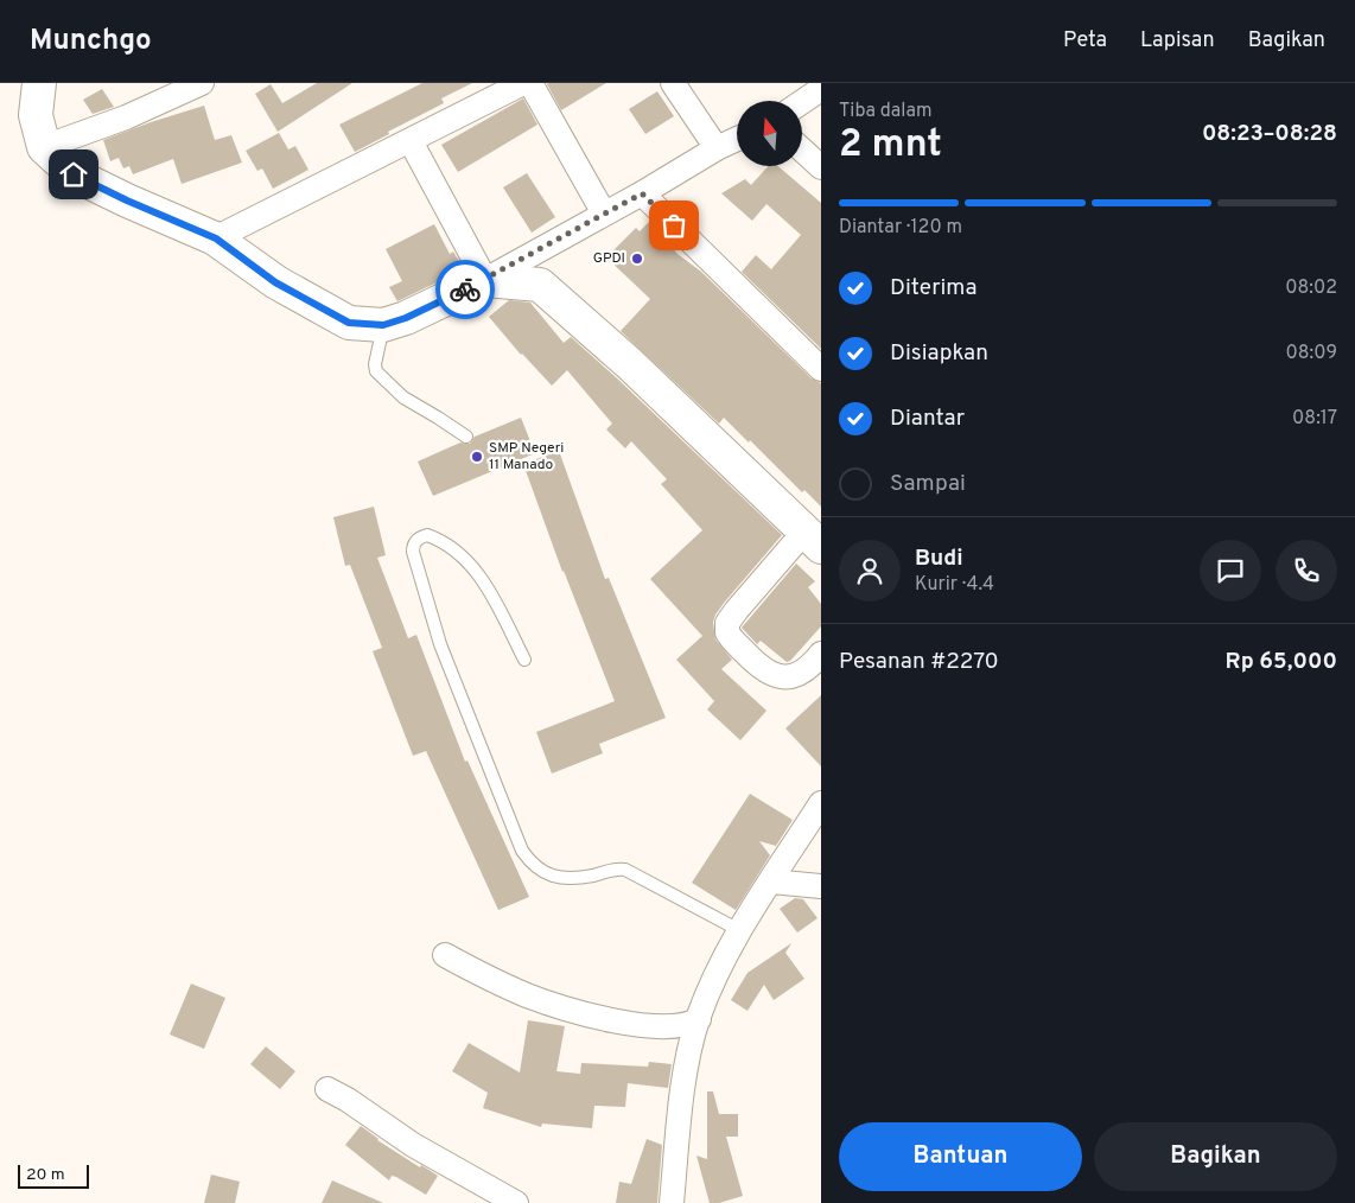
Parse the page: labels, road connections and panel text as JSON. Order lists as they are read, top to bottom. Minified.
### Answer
{"places":["GPDI","SMP Negeri 11 Manado"],"scale_bar":"20 m","north":"top","page":{"header":"Munchgo","nav":["Peta","Lapisan","Bagikan"],"heading":["2 mnt","Tiba dalam","08:23–08:28"],"panel":["Budi","Kurir · 4.4","Pesanan #2270","Rp 65,000"],"bar":"Diantar · 120 m","list":[["Diterima","08:02"],["Disiapkan","08:09"],["Diantar","08:17"],"Sampai"],"buttons":["Bantuan","Bagikan"],"scale":"20 m"}}
